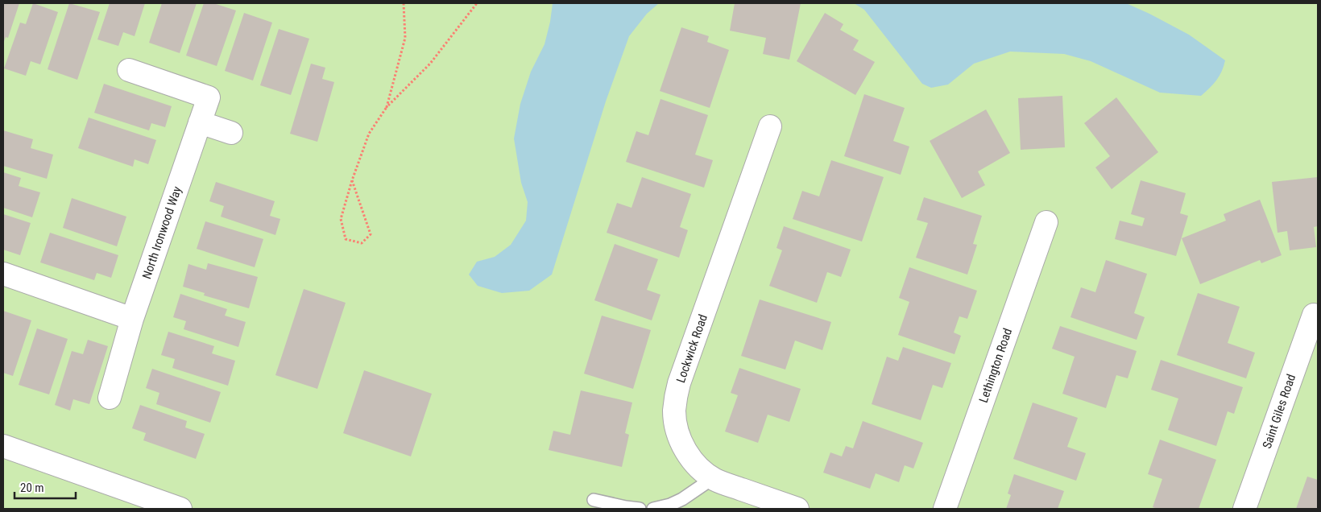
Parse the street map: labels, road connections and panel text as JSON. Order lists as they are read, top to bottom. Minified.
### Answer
{"streets":{"street":["North Ironwood Way","Lockwick Road","Lethington Road","Saint Giles Road"]},"scale_bar":"20 m"}
